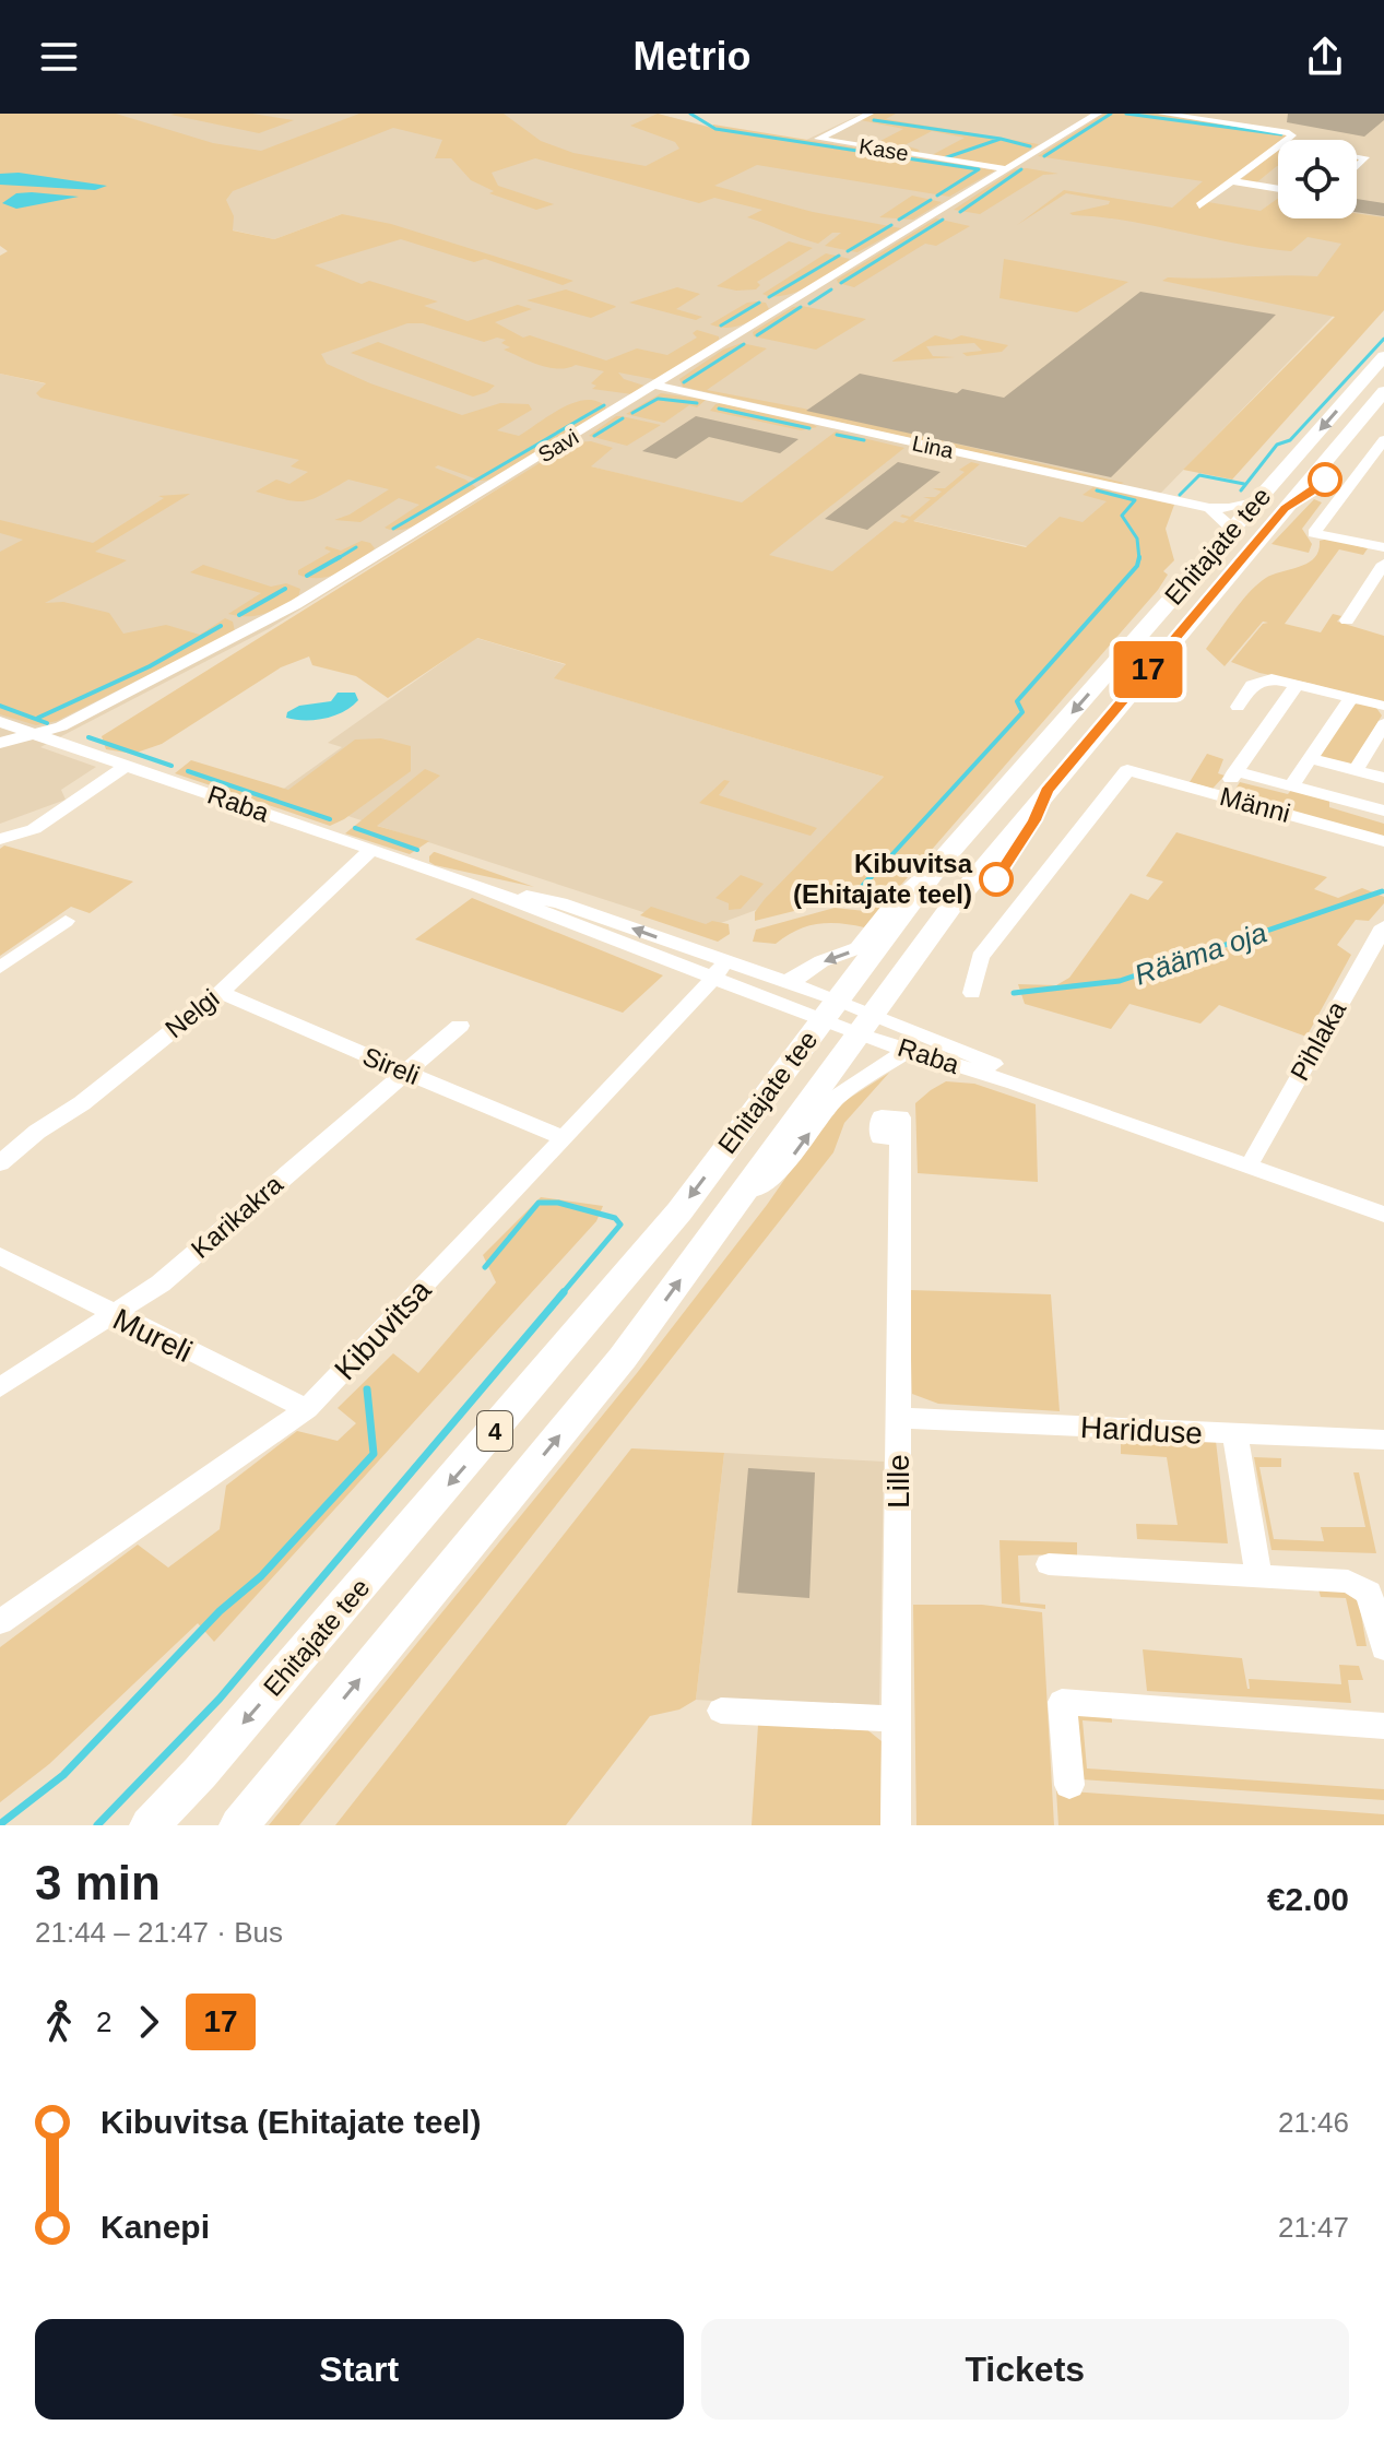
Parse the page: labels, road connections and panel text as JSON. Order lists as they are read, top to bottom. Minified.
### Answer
{"streets":{"highway":["Ehitajate tee","4"],"street":["Kase","Savi","Lina","Raba","Männi","Nelgi","Pihlaka","Sireli","Karikakra","Kibuvitsa","Mureli","Hariduse","Lille"]},"crossings":[["Kase","Savi"],["Savi","Lina"],["Savi","Raba"],["Lina","Ehitajate tee"],["Ehitajate tee","Raba"],["Raba","Nelgi"],["Raba","Pihlaka"],["Raba","Kibuvitsa"],["Nelgi","Sireli"],["Sireli","Karikakra"],["Sireli","Kibuvitsa"],["Karikakra","Mureli"],["Kibuvitsa","Mureli"],["Hariduse","Lille"]],"water":["Rääma oja"],"places":["Kibuvitsa (Ehitajate teel)"],"lines":["bus line 17"],"page":{"header":"Metrio","on_map":"17","heading":["3 min","21:44 – 21:47 · Bus","€2.00"],"legs":["2","17"],"list":[{"name":"Kibuvitsa (Ehitajate teel)","value":"21:46"},{"name":"Kanepi","value":"21:47"}],"buttons":["Start","Tickets"]}}
